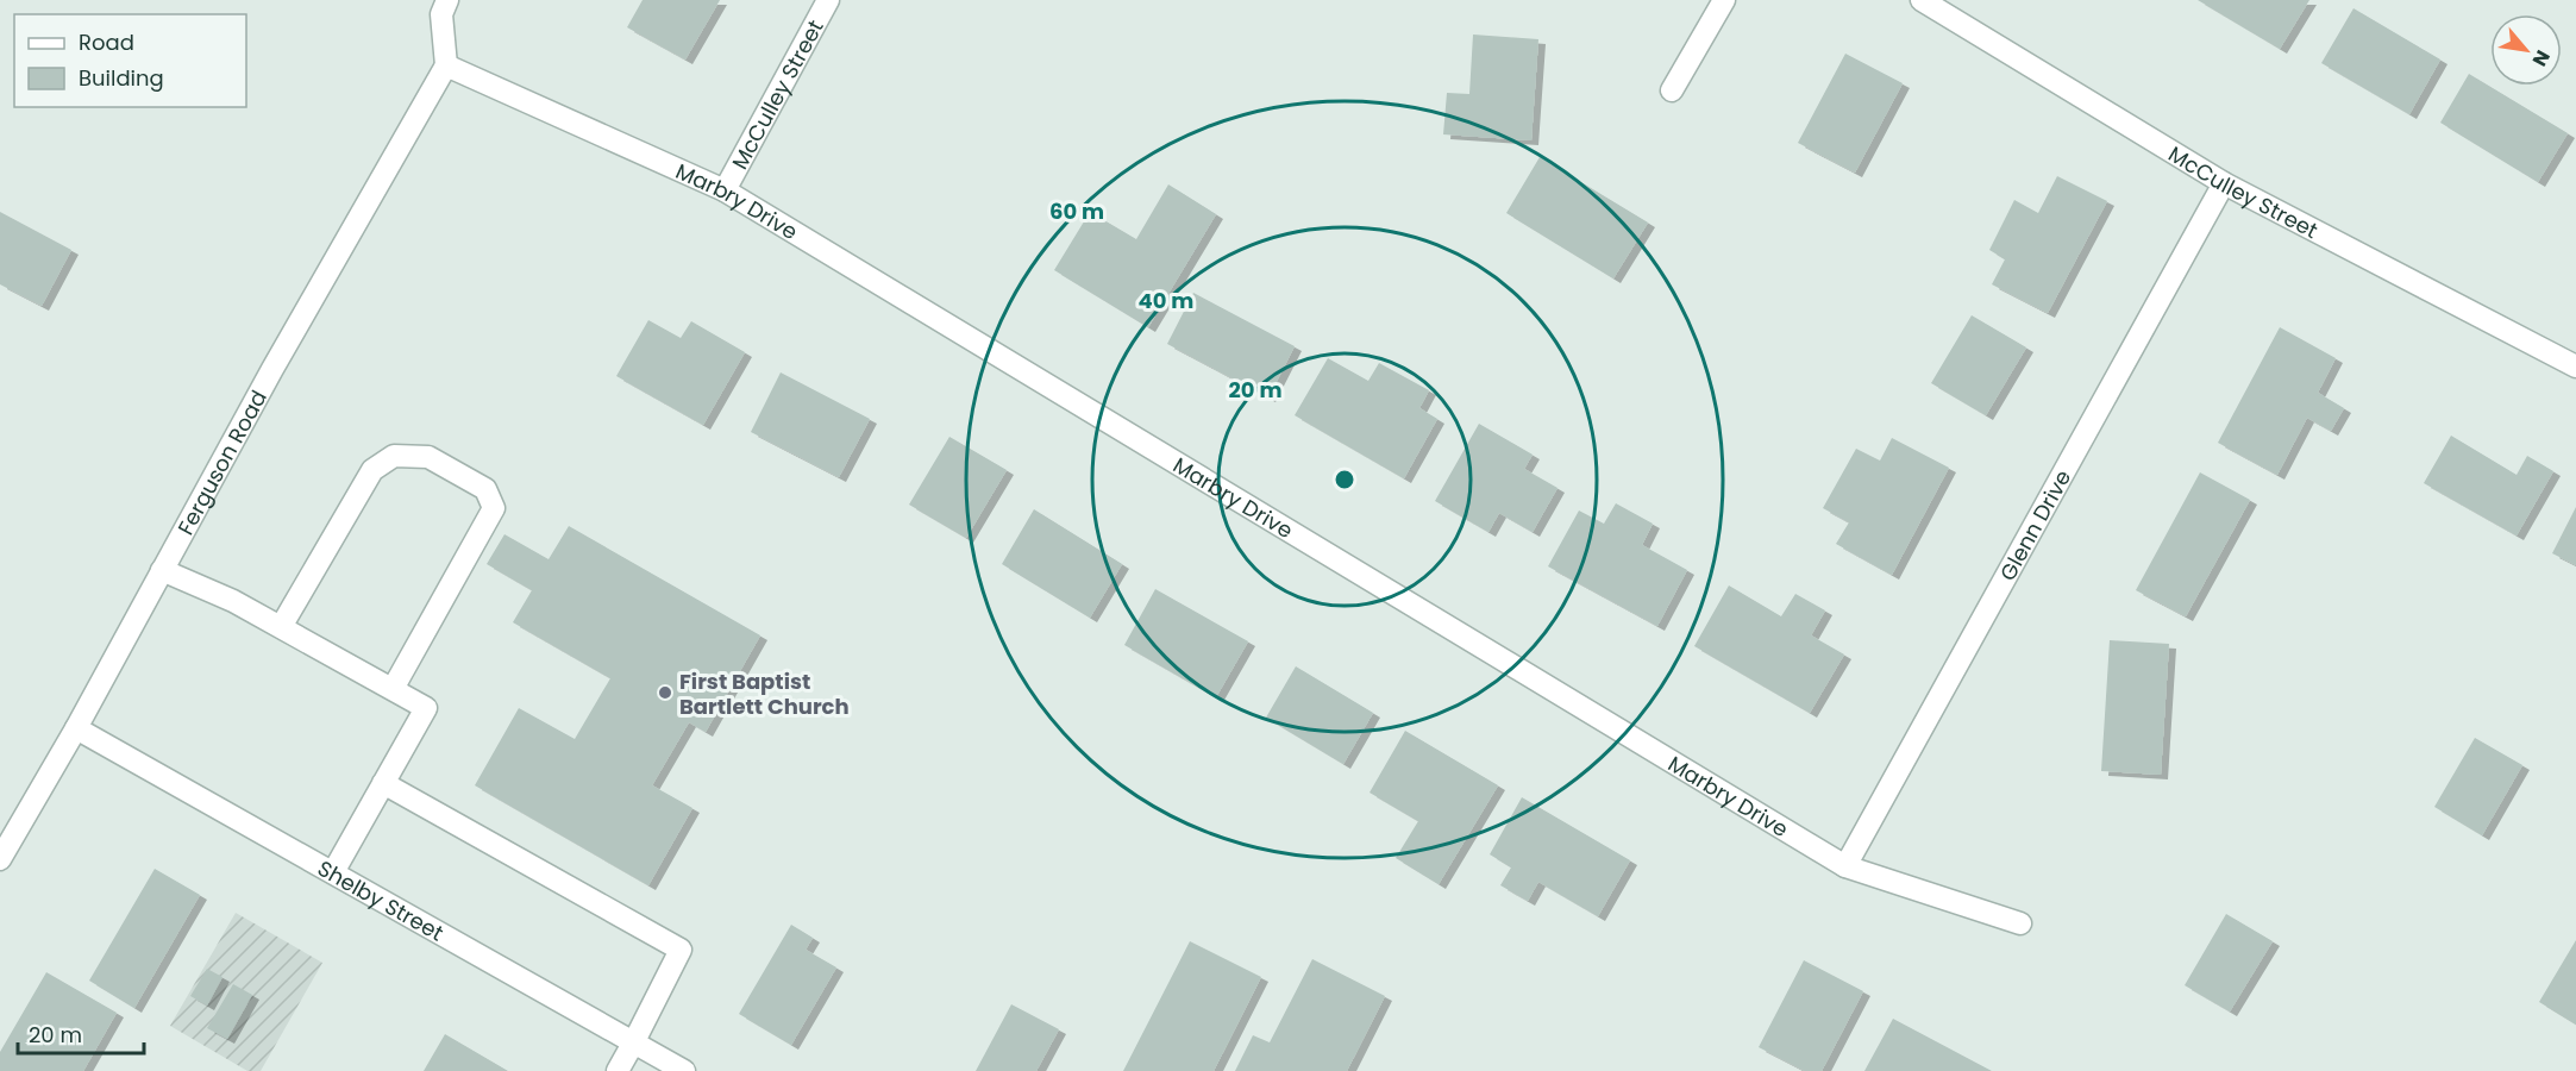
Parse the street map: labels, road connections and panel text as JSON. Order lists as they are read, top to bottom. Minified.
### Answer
{"streets":{"street":["McCulley Street","Marbry Drive","Ferguson Road","Glenn Drive","Shelby Street"]},"crossings":[["McCulley Street","Marbry Drive"],["McCulley Street","Glenn Drive"],["Marbry Drive","Ferguson Road"],["Marbry Drive","Glenn Drive"],["Ferguson Road","Shelby Street"]],"places":["First Baptist Bartlett Church"],"legend":["Road","Building"],"scale_bar":"20 m","north":"bottom right","rings":["60 m","40 m","20 m"]}
